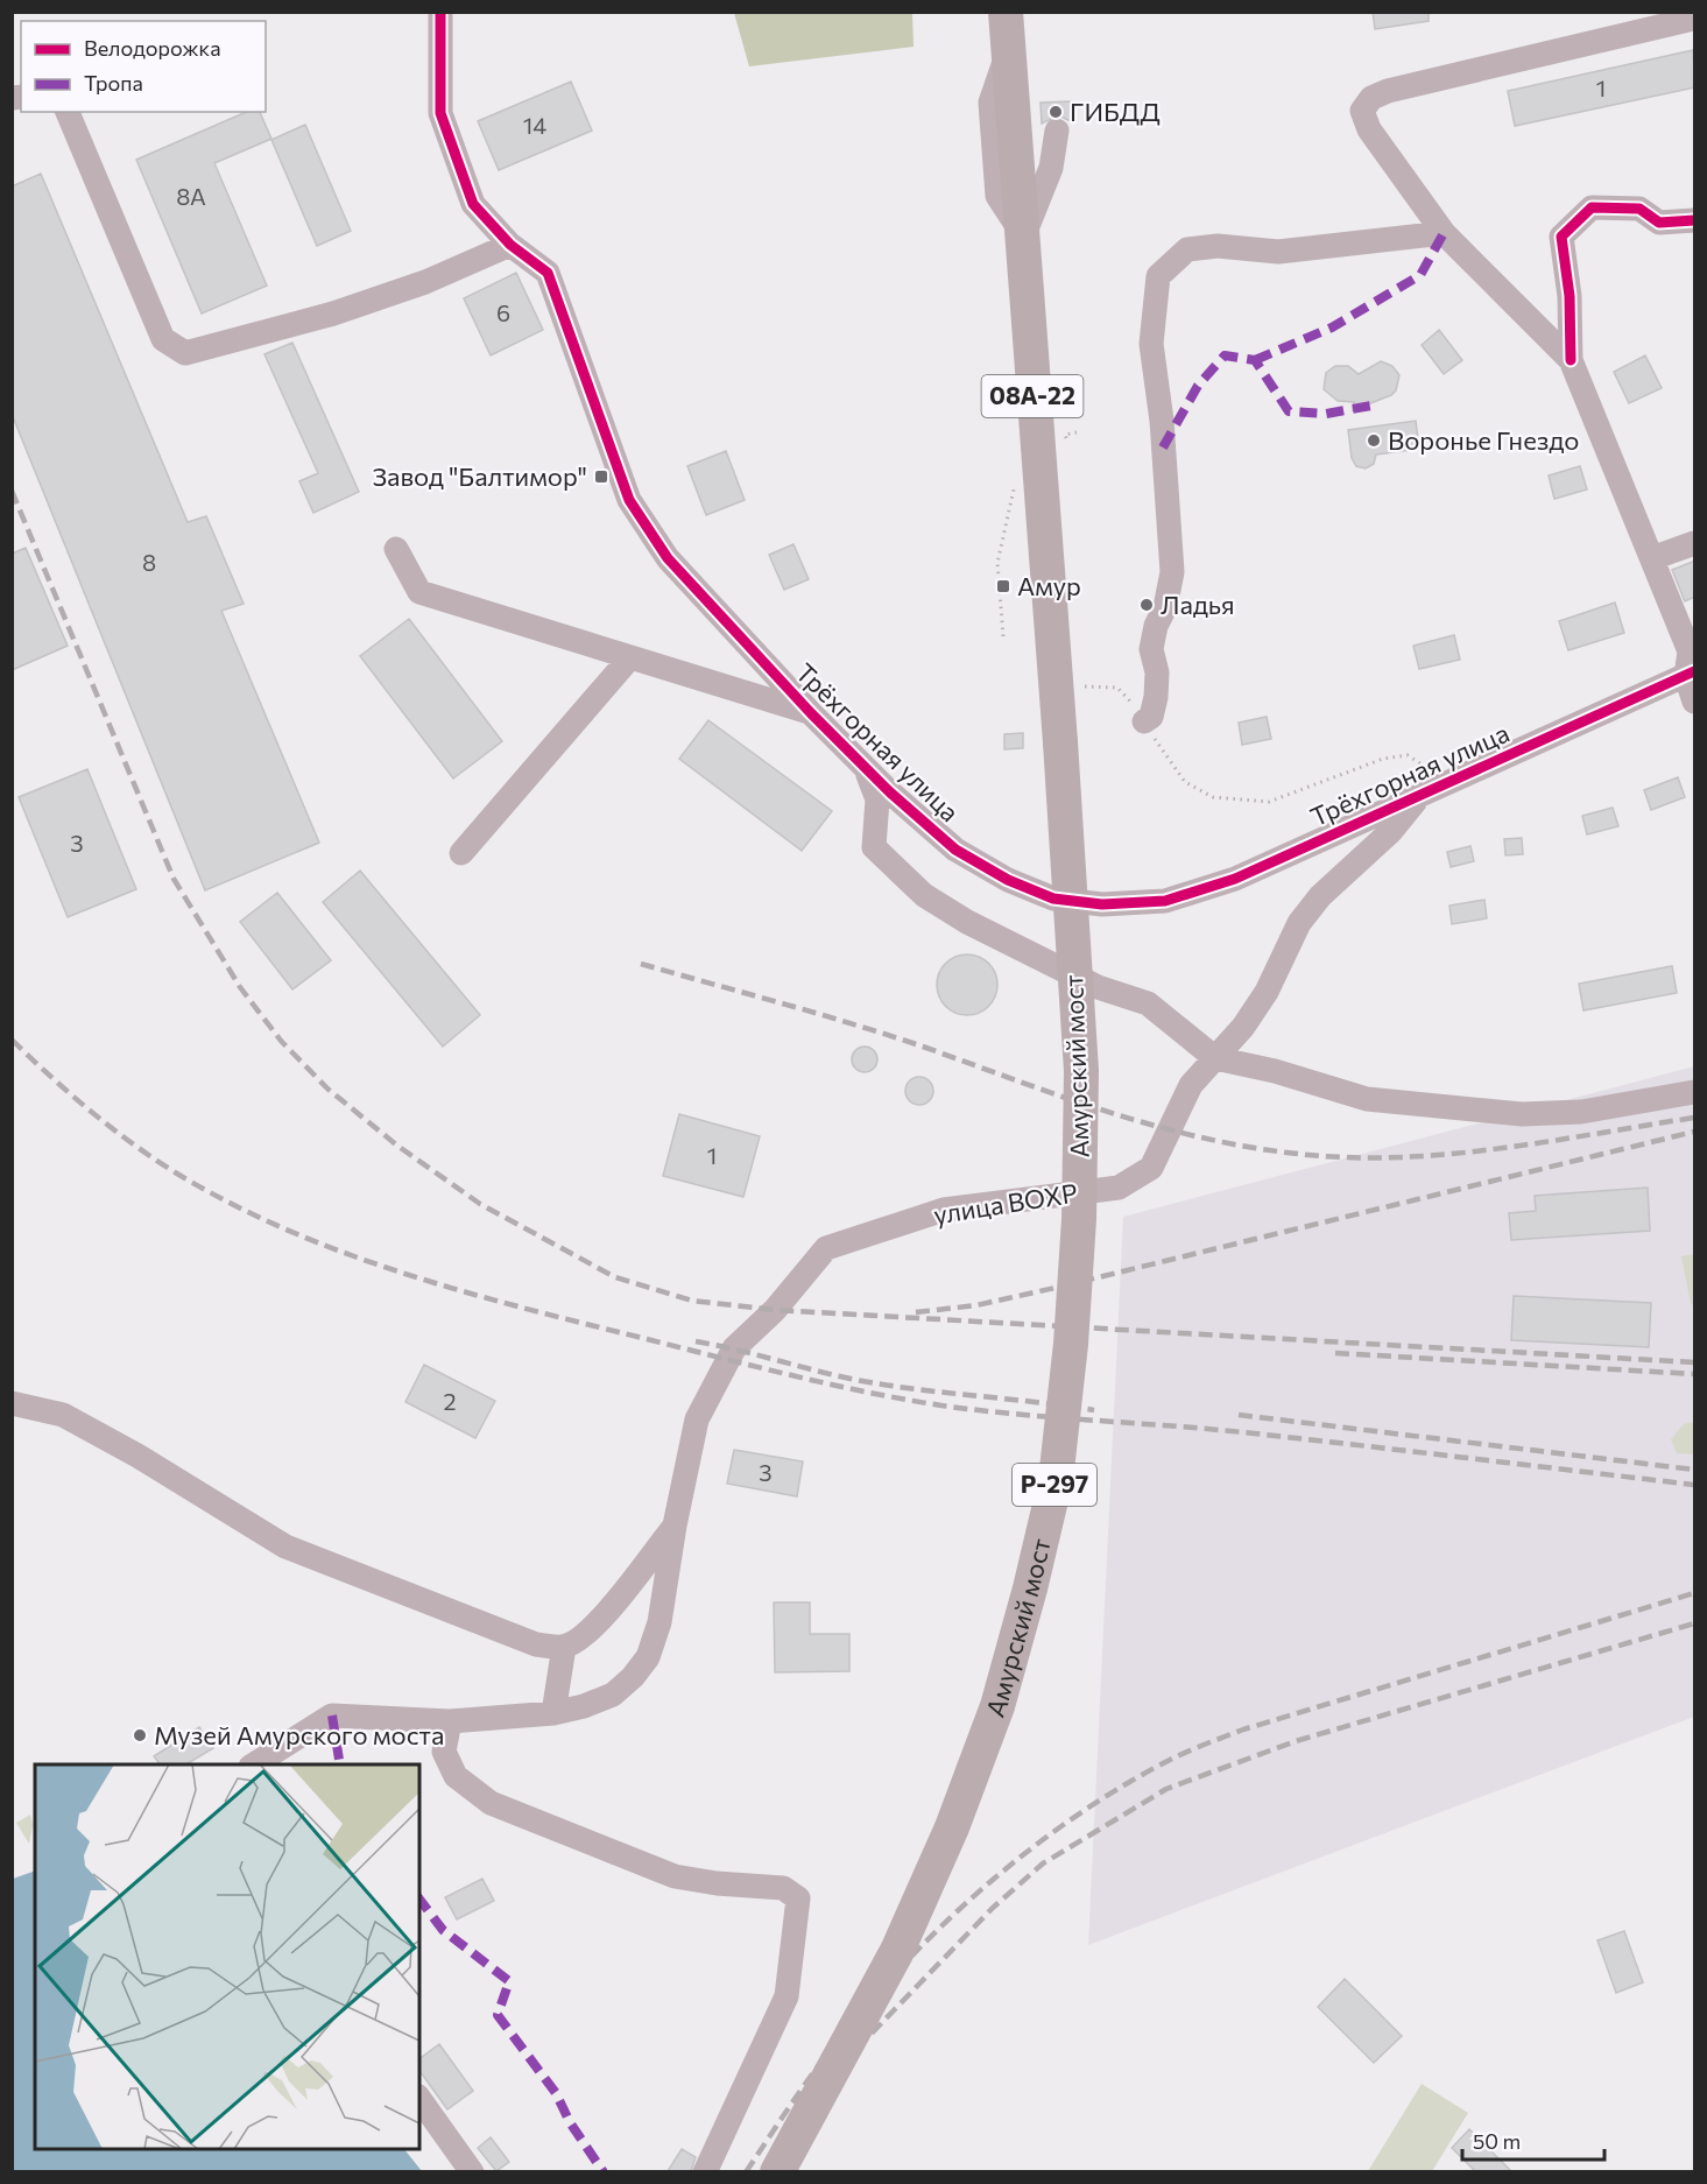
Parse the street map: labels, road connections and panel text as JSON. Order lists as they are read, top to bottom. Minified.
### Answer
{"streets":{"highway":["08А-22","Амурский мост","Р-297"],"street":["Трёхгорная улица","улица ВОХР"]},"crossings":[["08А-22","Амурский мост"],["Трёхгорная улица","улица ВОХР"]],"places":{"other":["ГИБДД","Воронье Гнездо","Ладья","Музей Амурского моста"],"transit":["Завод \"Балтимор\"","Амур"]},"house_numbers":["1","14","8А","6","8","3","1","2","3"],"legend":["Велодорожка","Тропа"],"scale_bar":"50 m"}
